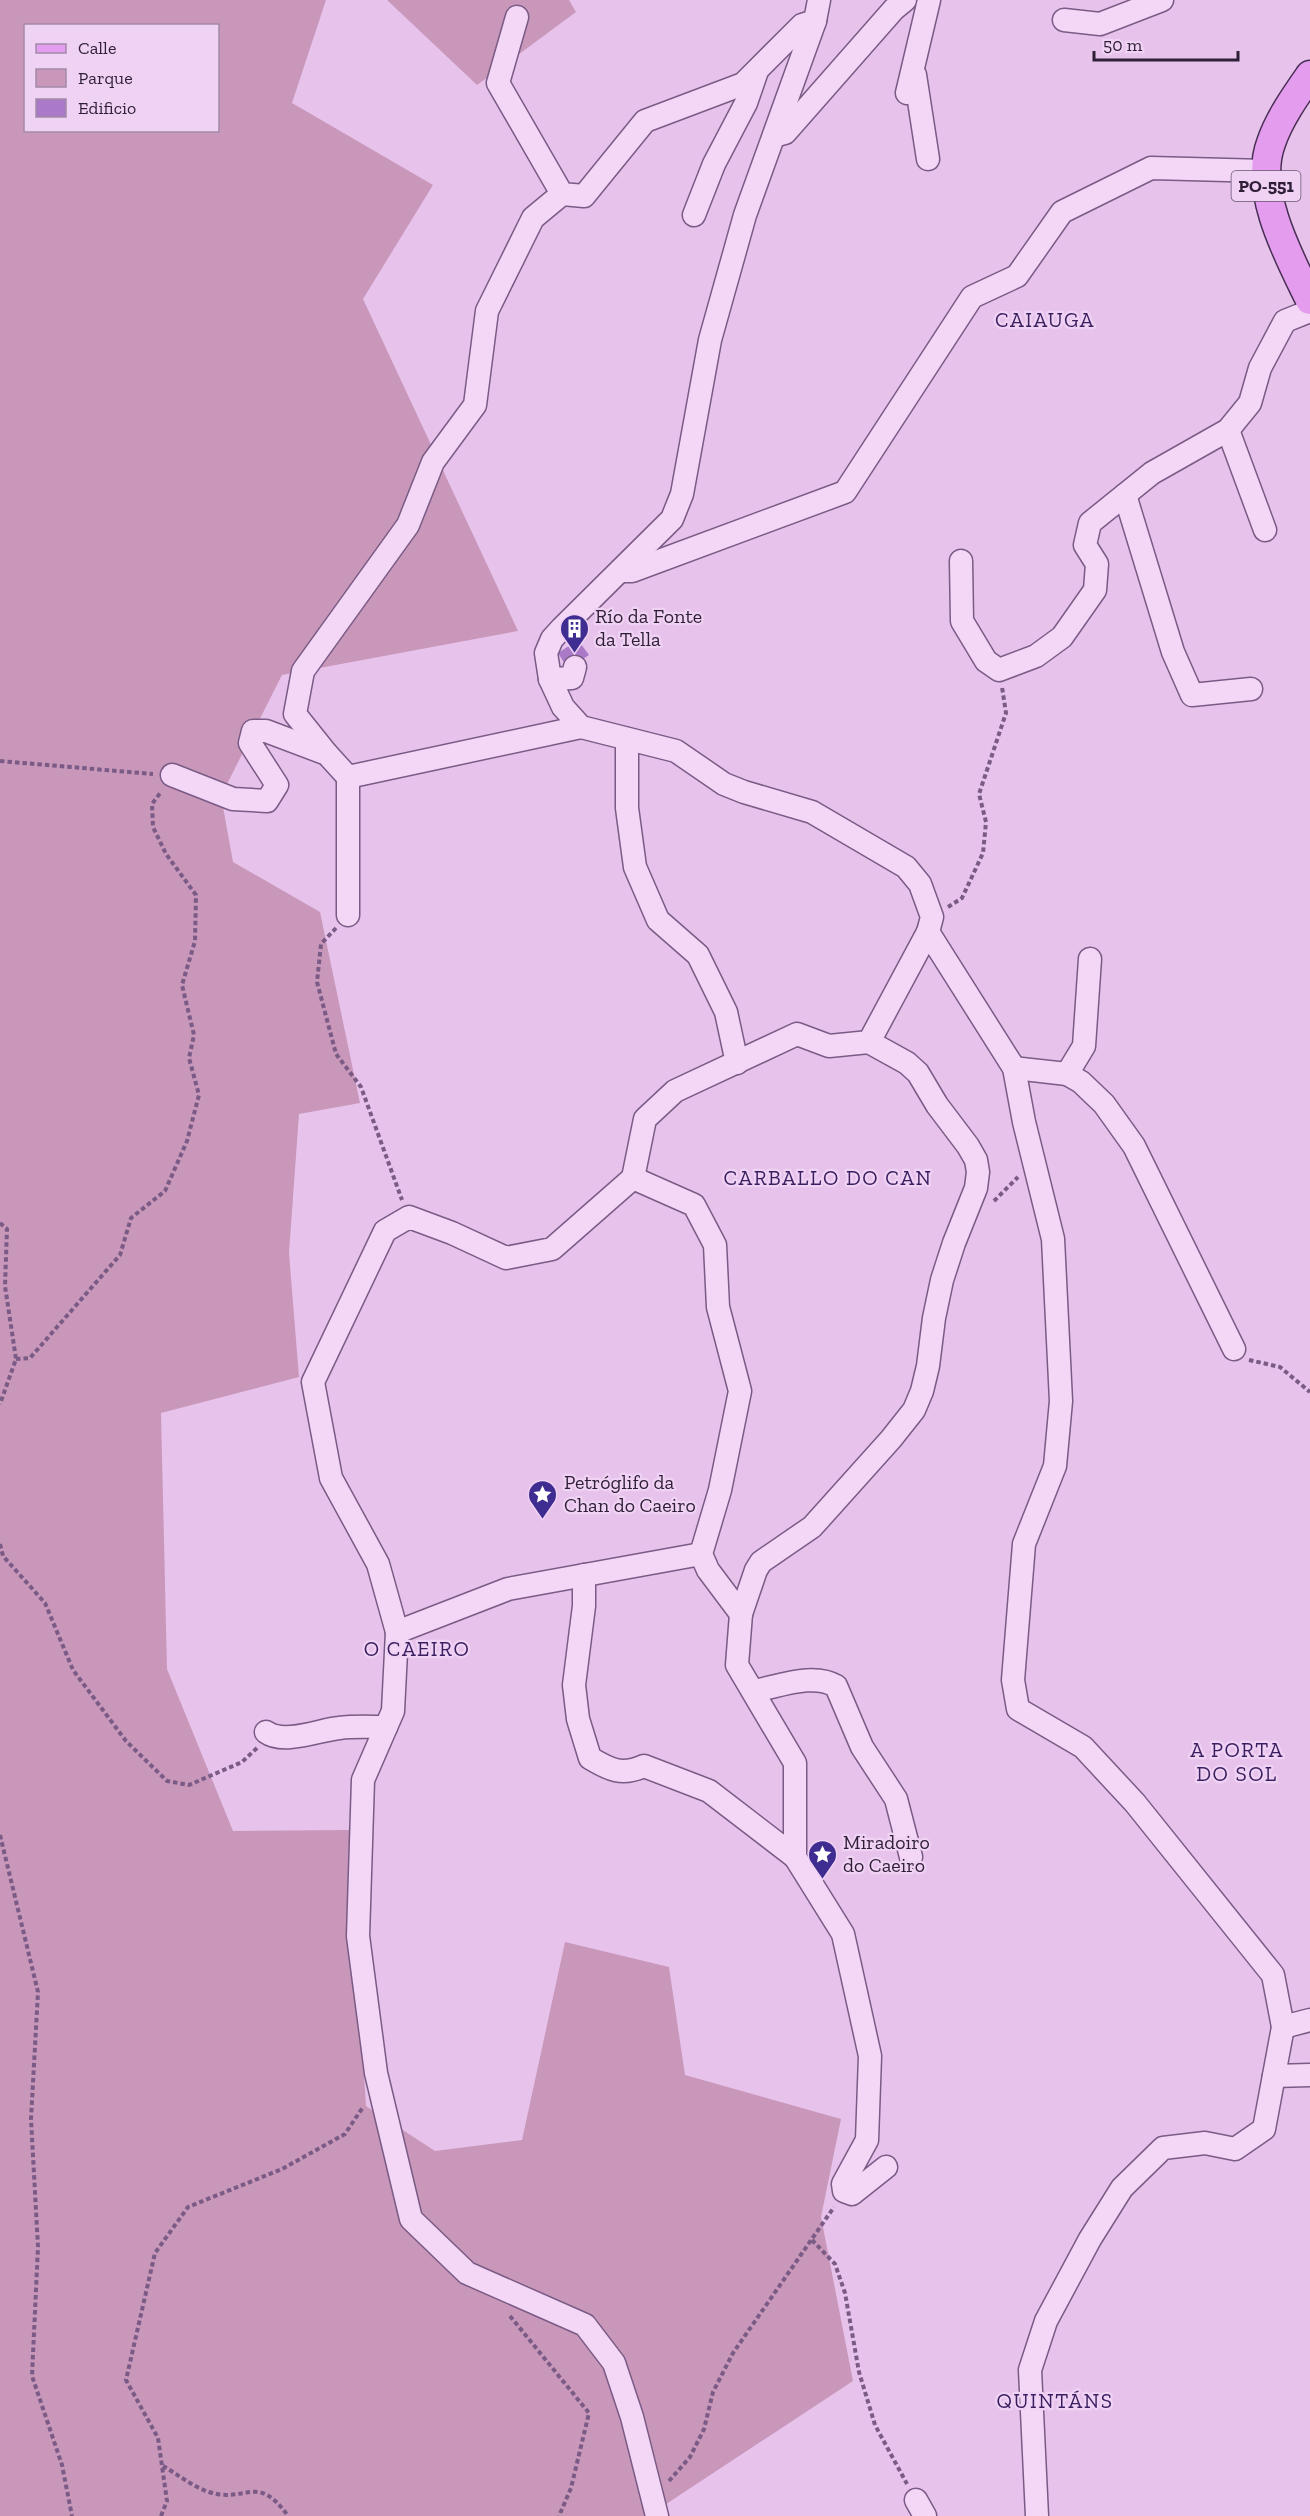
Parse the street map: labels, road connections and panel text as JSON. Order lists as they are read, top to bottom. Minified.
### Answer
{"streets":{"main road":["PO-551"]},"districts":["CAIAUGA","CARBALLO DO CAN","O CAEIRO","A PORTA DO SOL","QUINTÁNS"],"places":{"building":["Río da Fonte da Tella"],"place":["Petróglifo da Chan do Caeiro","Miradoiro do Caeiro"]},"legend":["Calle","Parque","Edificio"],"scale_bar":"50 m"}
